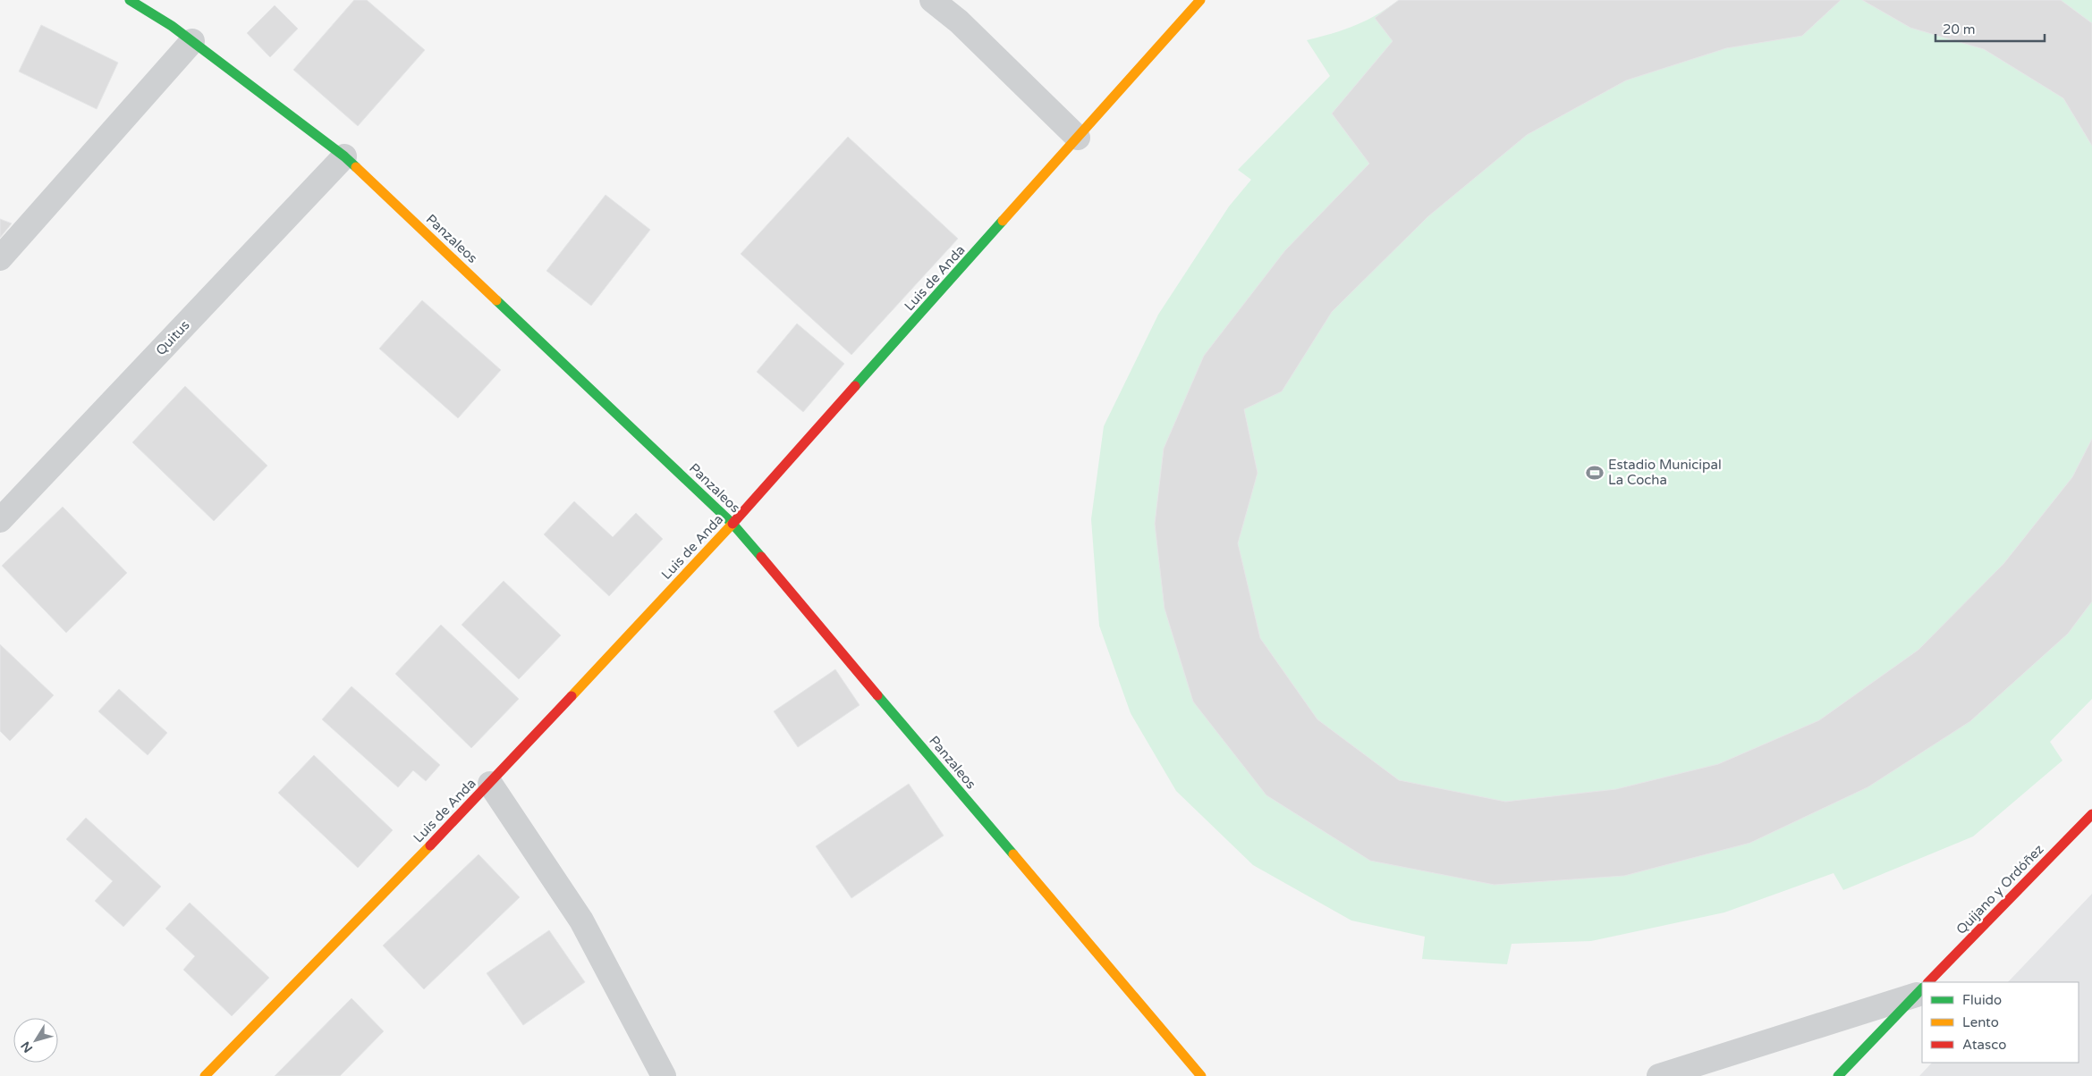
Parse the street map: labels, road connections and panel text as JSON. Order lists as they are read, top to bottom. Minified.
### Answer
{"streets":{"street":["Panzaleos","Luis de Anda","Quitus","Quijano y Ordóñez"]},"crossings":[["Panzaleos","Luis de Anda"],["Panzaleos","Quitus"]],"places":{"sports":["Estadio Municipal La Cocha"]},"legend":["Fluido","Lento","Atasco"],"scale_bar":"20 m","north":"bottom left"}
